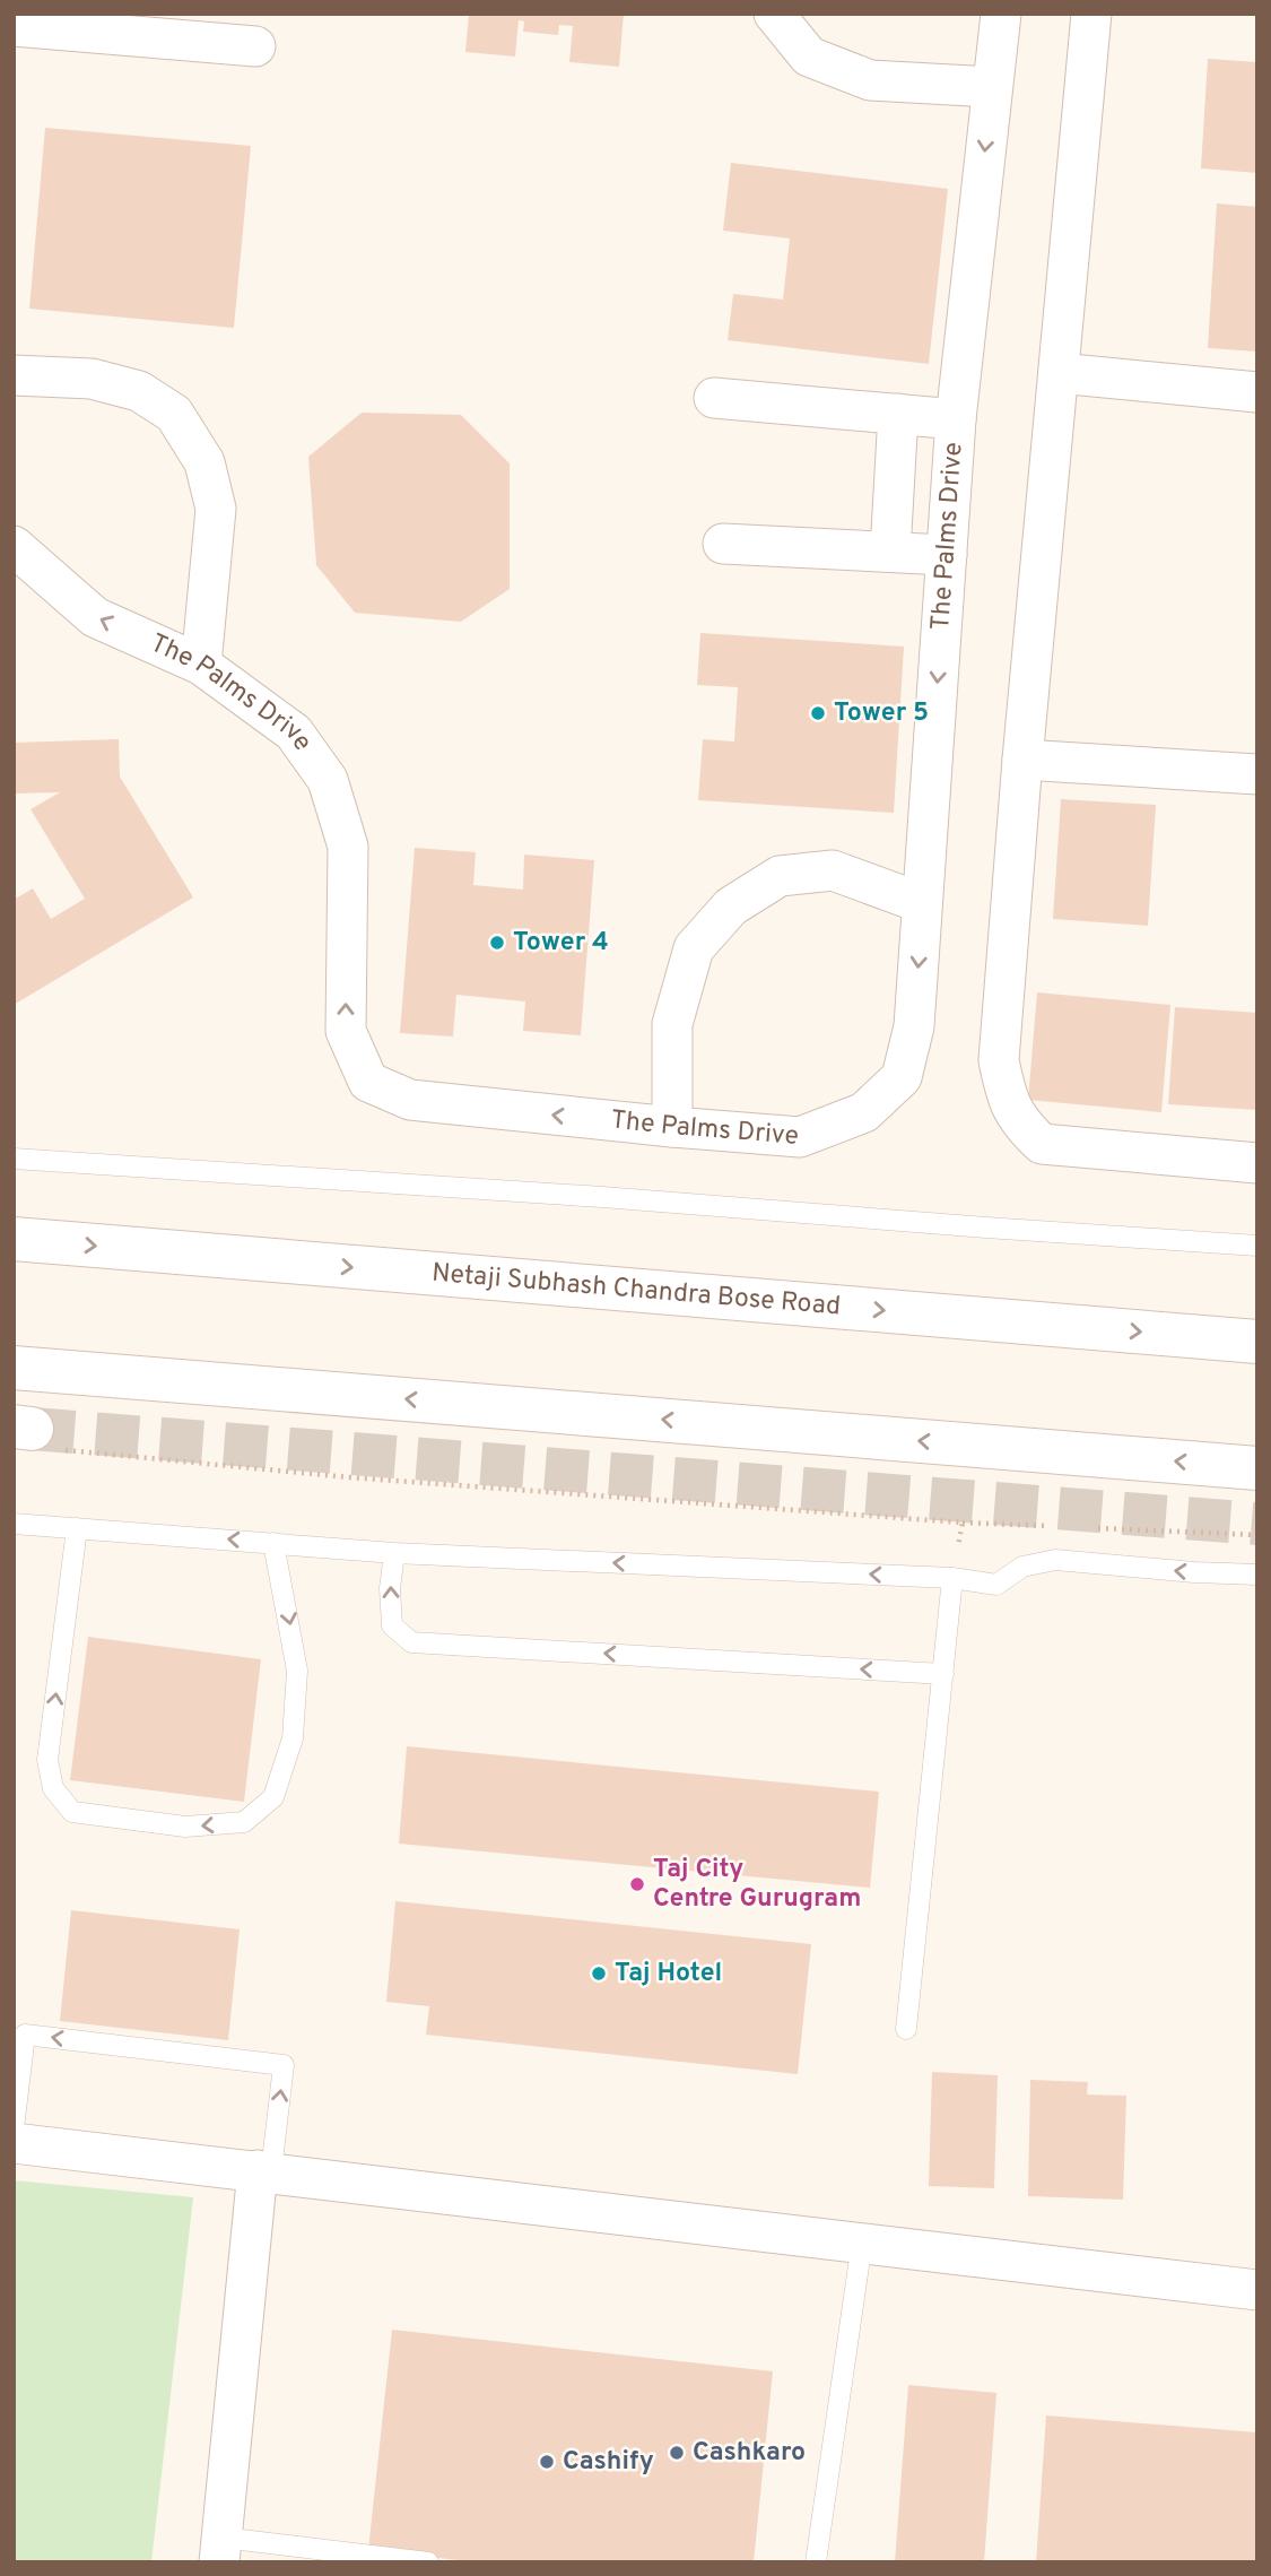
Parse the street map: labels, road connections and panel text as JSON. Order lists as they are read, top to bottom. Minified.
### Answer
{"streets":{"main road":["Netaji Subhash Chandra Bose Road"],"street":["The Palms Drive"]},"places":["Tower 5","Tower 4","Taj City Centre Gurugram","Taj Hotel","Cashkaro","Cashify"]}
